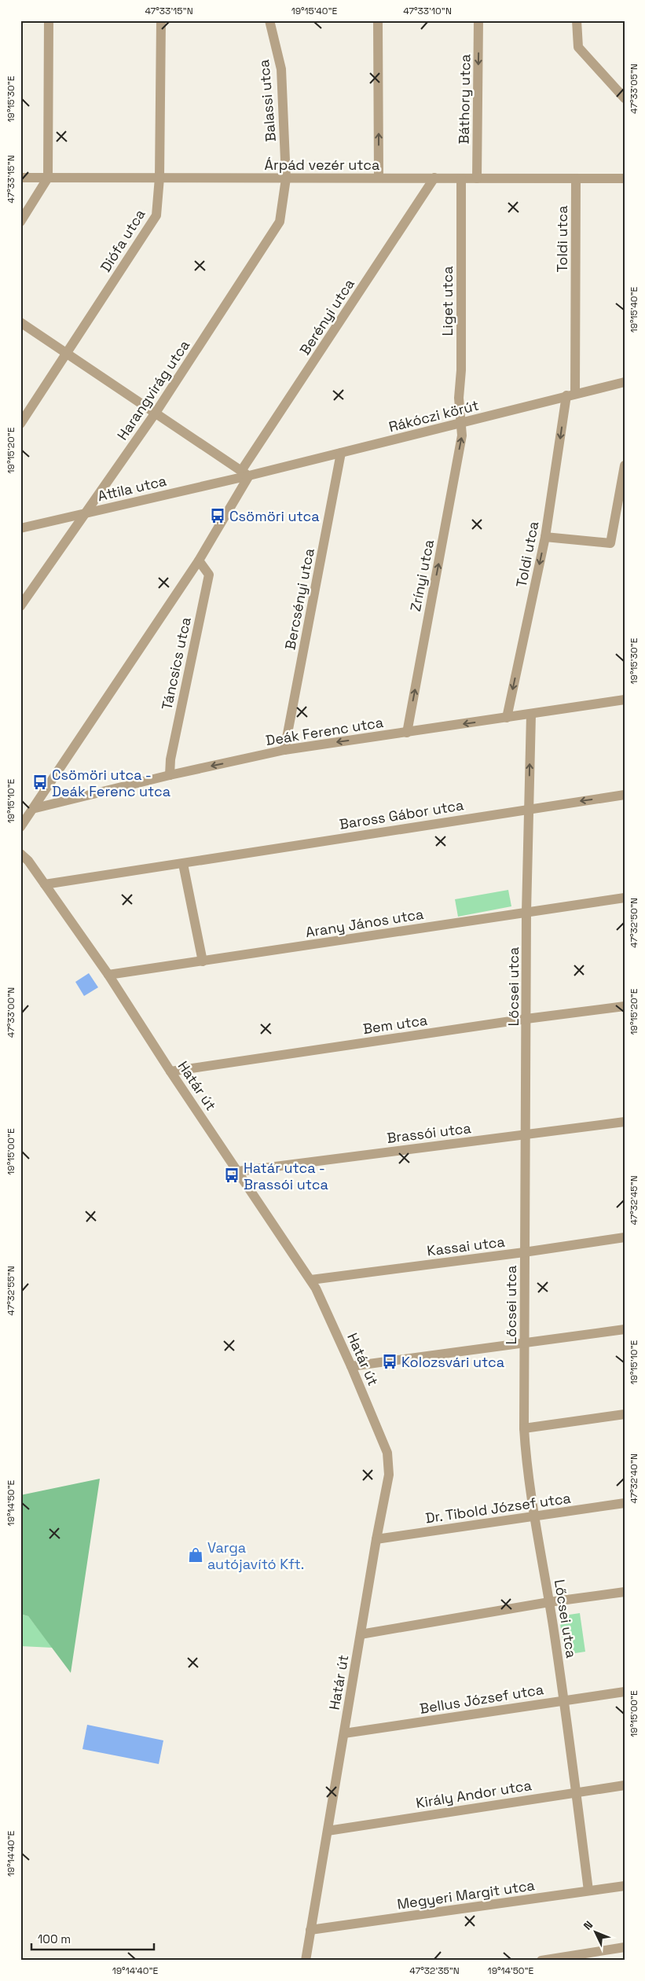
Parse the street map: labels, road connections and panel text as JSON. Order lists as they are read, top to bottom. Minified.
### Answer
{"streets":{"street":["Báthory utca","Balassi utca","Árpád vezér utca","Toldi utca","Diófa utca","Liget utca","Berényi utca","Harangvirág utca","Rákóczi körút","Attila utca","Zrínyi utca","Bercsényi utca","Táncsics utca","Deák Ferenc utca","Baross Gábor utca","Arany János utca","Lőcsei utca","Bem utca","Határ út","Brassói utca","Kassai utca","Dr. Tibold József utca","Bellus József utca","Király Andor utca","Megyeri Margit utca"]},"crossings":[["Báthory utca","Árpád vezér utca"],["Balassi utca","Árpád vezér utca"],["Balassi utca","Harangvirág utca"],["Árpád vezér utca","Toldi utca"],["Árpád vezér utca","Diófa utca"],["Árpád vezér utca","Liget utca"],["Árpád vezér utca","Berényi utca"],["Árpád vezér utca","Harangvirág utca"],["Toldi utca","Rákóczi körút"],["Toldi utca","Deák Ferenc utca"],["Liget utca","Rákóczi körút"],["Liget utca","Zrínyi utca"],["Berényi utca","Rákóczi körút"],["Berényi utca","Attila utca"],["Harangvirág utca","Attila utca"],["Rákóczi körút","Attila utca"],["Rákóczi körút","Zrínyi utca"],["Rákóczi körút","Bercsényi utca"],["Zrínyi utca","Deák Ferenc utca"],["Bercsényi utca","Deák Ferenc utca"],["Táncsics utca","Deák Ferenc utca"],["Deák Ferenc utca","Lőcsei utca"],["Baross Gábor utca","Lőcsei utca"],["Baross Gábor utca","Határ út"],["Arany János utca","Lőcsei utca"],["Arany János utca","Határ út"],["Lőcsei utca","Bem utca"],["Lőcsei utca","Brassói utca"],["Lőcsei utca","Kassai utca"],["Lőcsei utca","Dr. Tibold József utca"],["Lőcsei utca","Bellus József utca"],["Lőcsei utca","Király Andor utca"],["Lőcsei utca","Megyeri Margit utca"],["Bem utca","Határ út"],["Határ út","Brassói utca"],["Határ út","Kassai utca"],["Határ út","Dr. Tibold József utca"],["Határ út","Bellus József utca"],["Határ út","Király Andor utca"],["Határ út","Megyeri Margit utca"]],"one_way":["Báthory utca","Toldi utca","Zrínyi utca","Deák Ferenc utca"],"places":{"bus stop":["Csömöri utca","Csömöri utca - Deák Ferenc utca","Határ utca - Brassói utca","Kolozsvári utca"],"shop":["Varga autójavító Kft."]},"scale_bar":"100 m","north":"top left","coordinates":["47°33'15\"N","19°15'40\"E","47°33'10\"N","47°33'05\"N","19°15'30\"E","19°15'20\"E","19°15'10\"E","47°32'50\"N","47°33'00\"N","19°15'00\"E","47°32'45\"N","47°32'55\"N","47°32'40\"N","19°14'50\"E","19°14'40\"E","47°32'35\"N"]}
